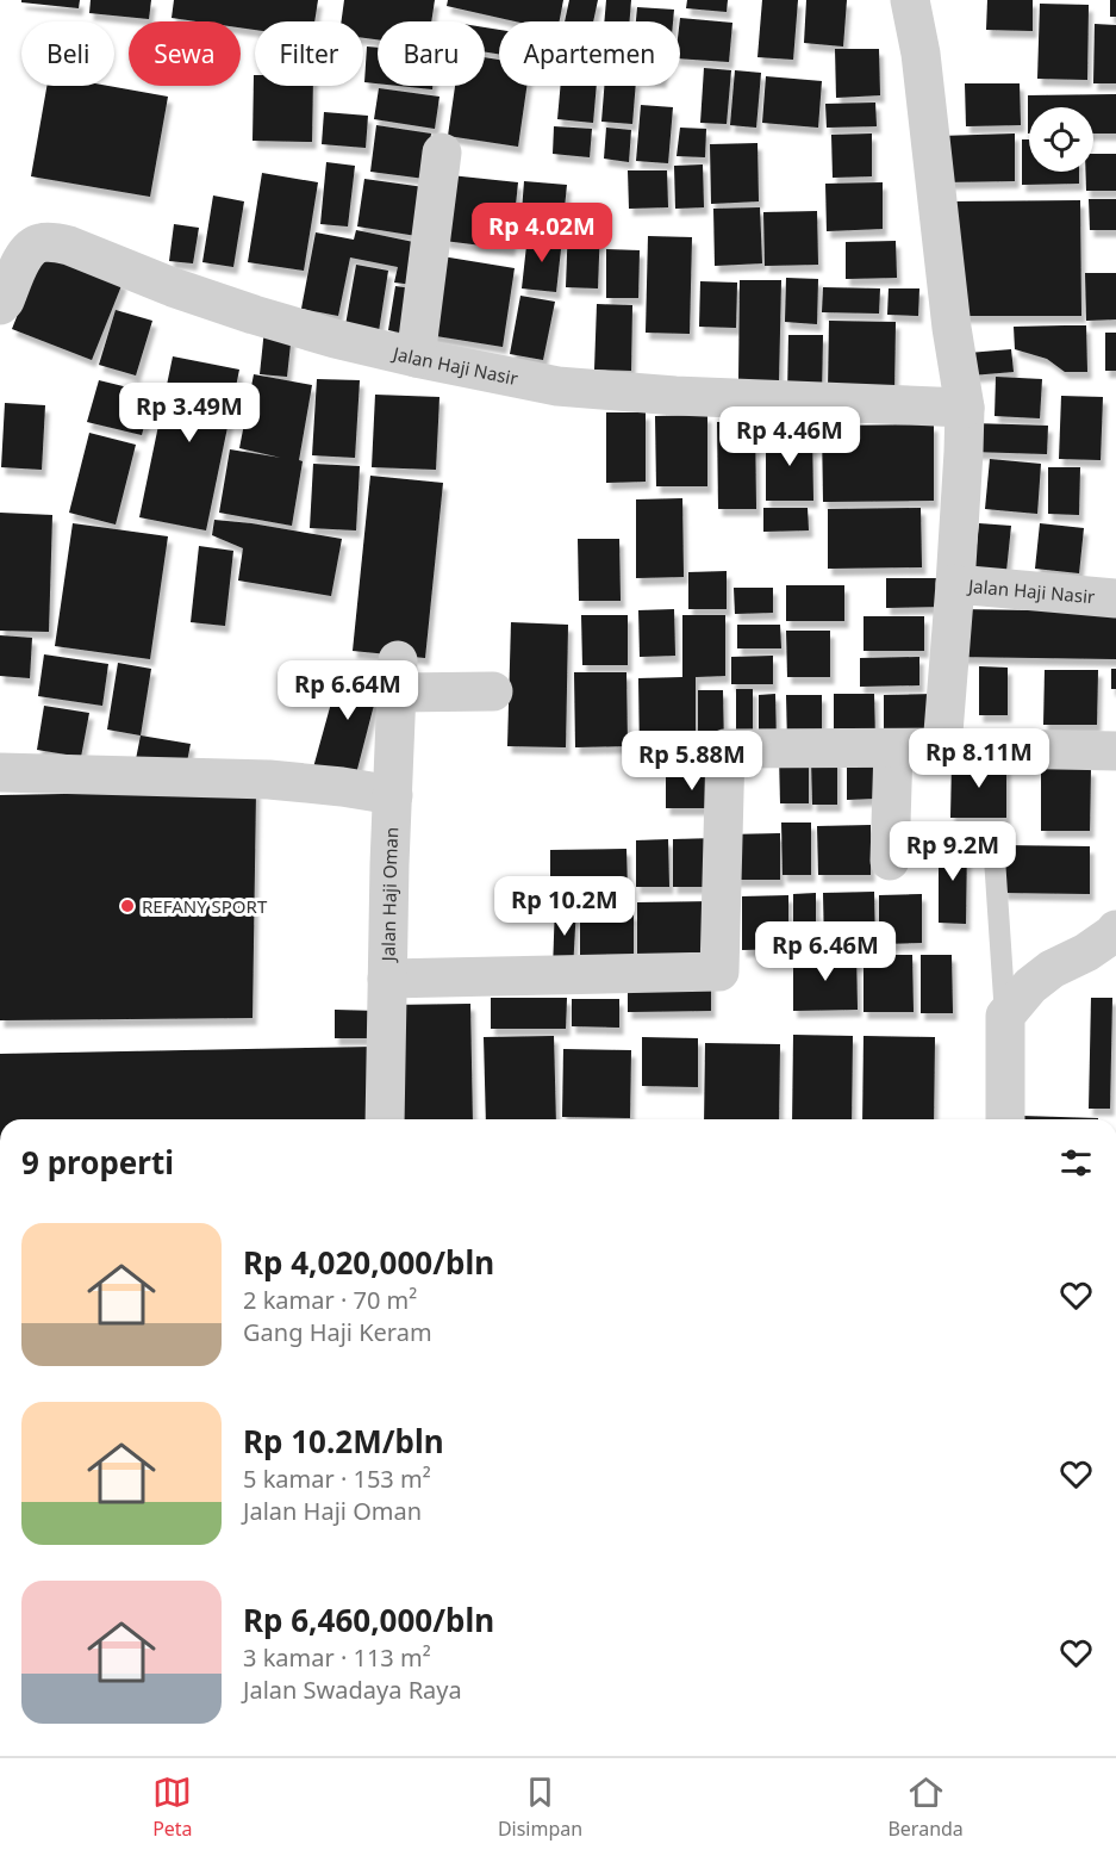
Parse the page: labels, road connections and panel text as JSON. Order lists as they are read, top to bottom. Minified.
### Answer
{"streets":{"street":["Jalan Haji Nasir","Jalan Haji Oman"]},"places":["REFANY SPORT"],"page":{"chip":["Beli","Sewa","Filter","Baru","Apartemen"],"price":["Rp 4.02M","Rp 3.49M","Rp 4.46M","Rp 6.64M","Rp 8.11M","Rp 5.88M","Rp 9.2M","Rp 10.2M","Rp 6.46M"],"heading":"9 properti","list":[{"name":"Rp 4,020,000/bln","note":"2 kamar · 70 m² · Gang Haji Keram"},{"name":"Rp 10.2M/bln","note":"5 kamar · 153 m² · Jalan Haji Oman"},{"name":"Rp 6,460,000/bln","note":"3 kamar · 113 m² · Jalan Swadaya Raya"}],"tabs":["Peta","Disimpan","Beranda"]}}
